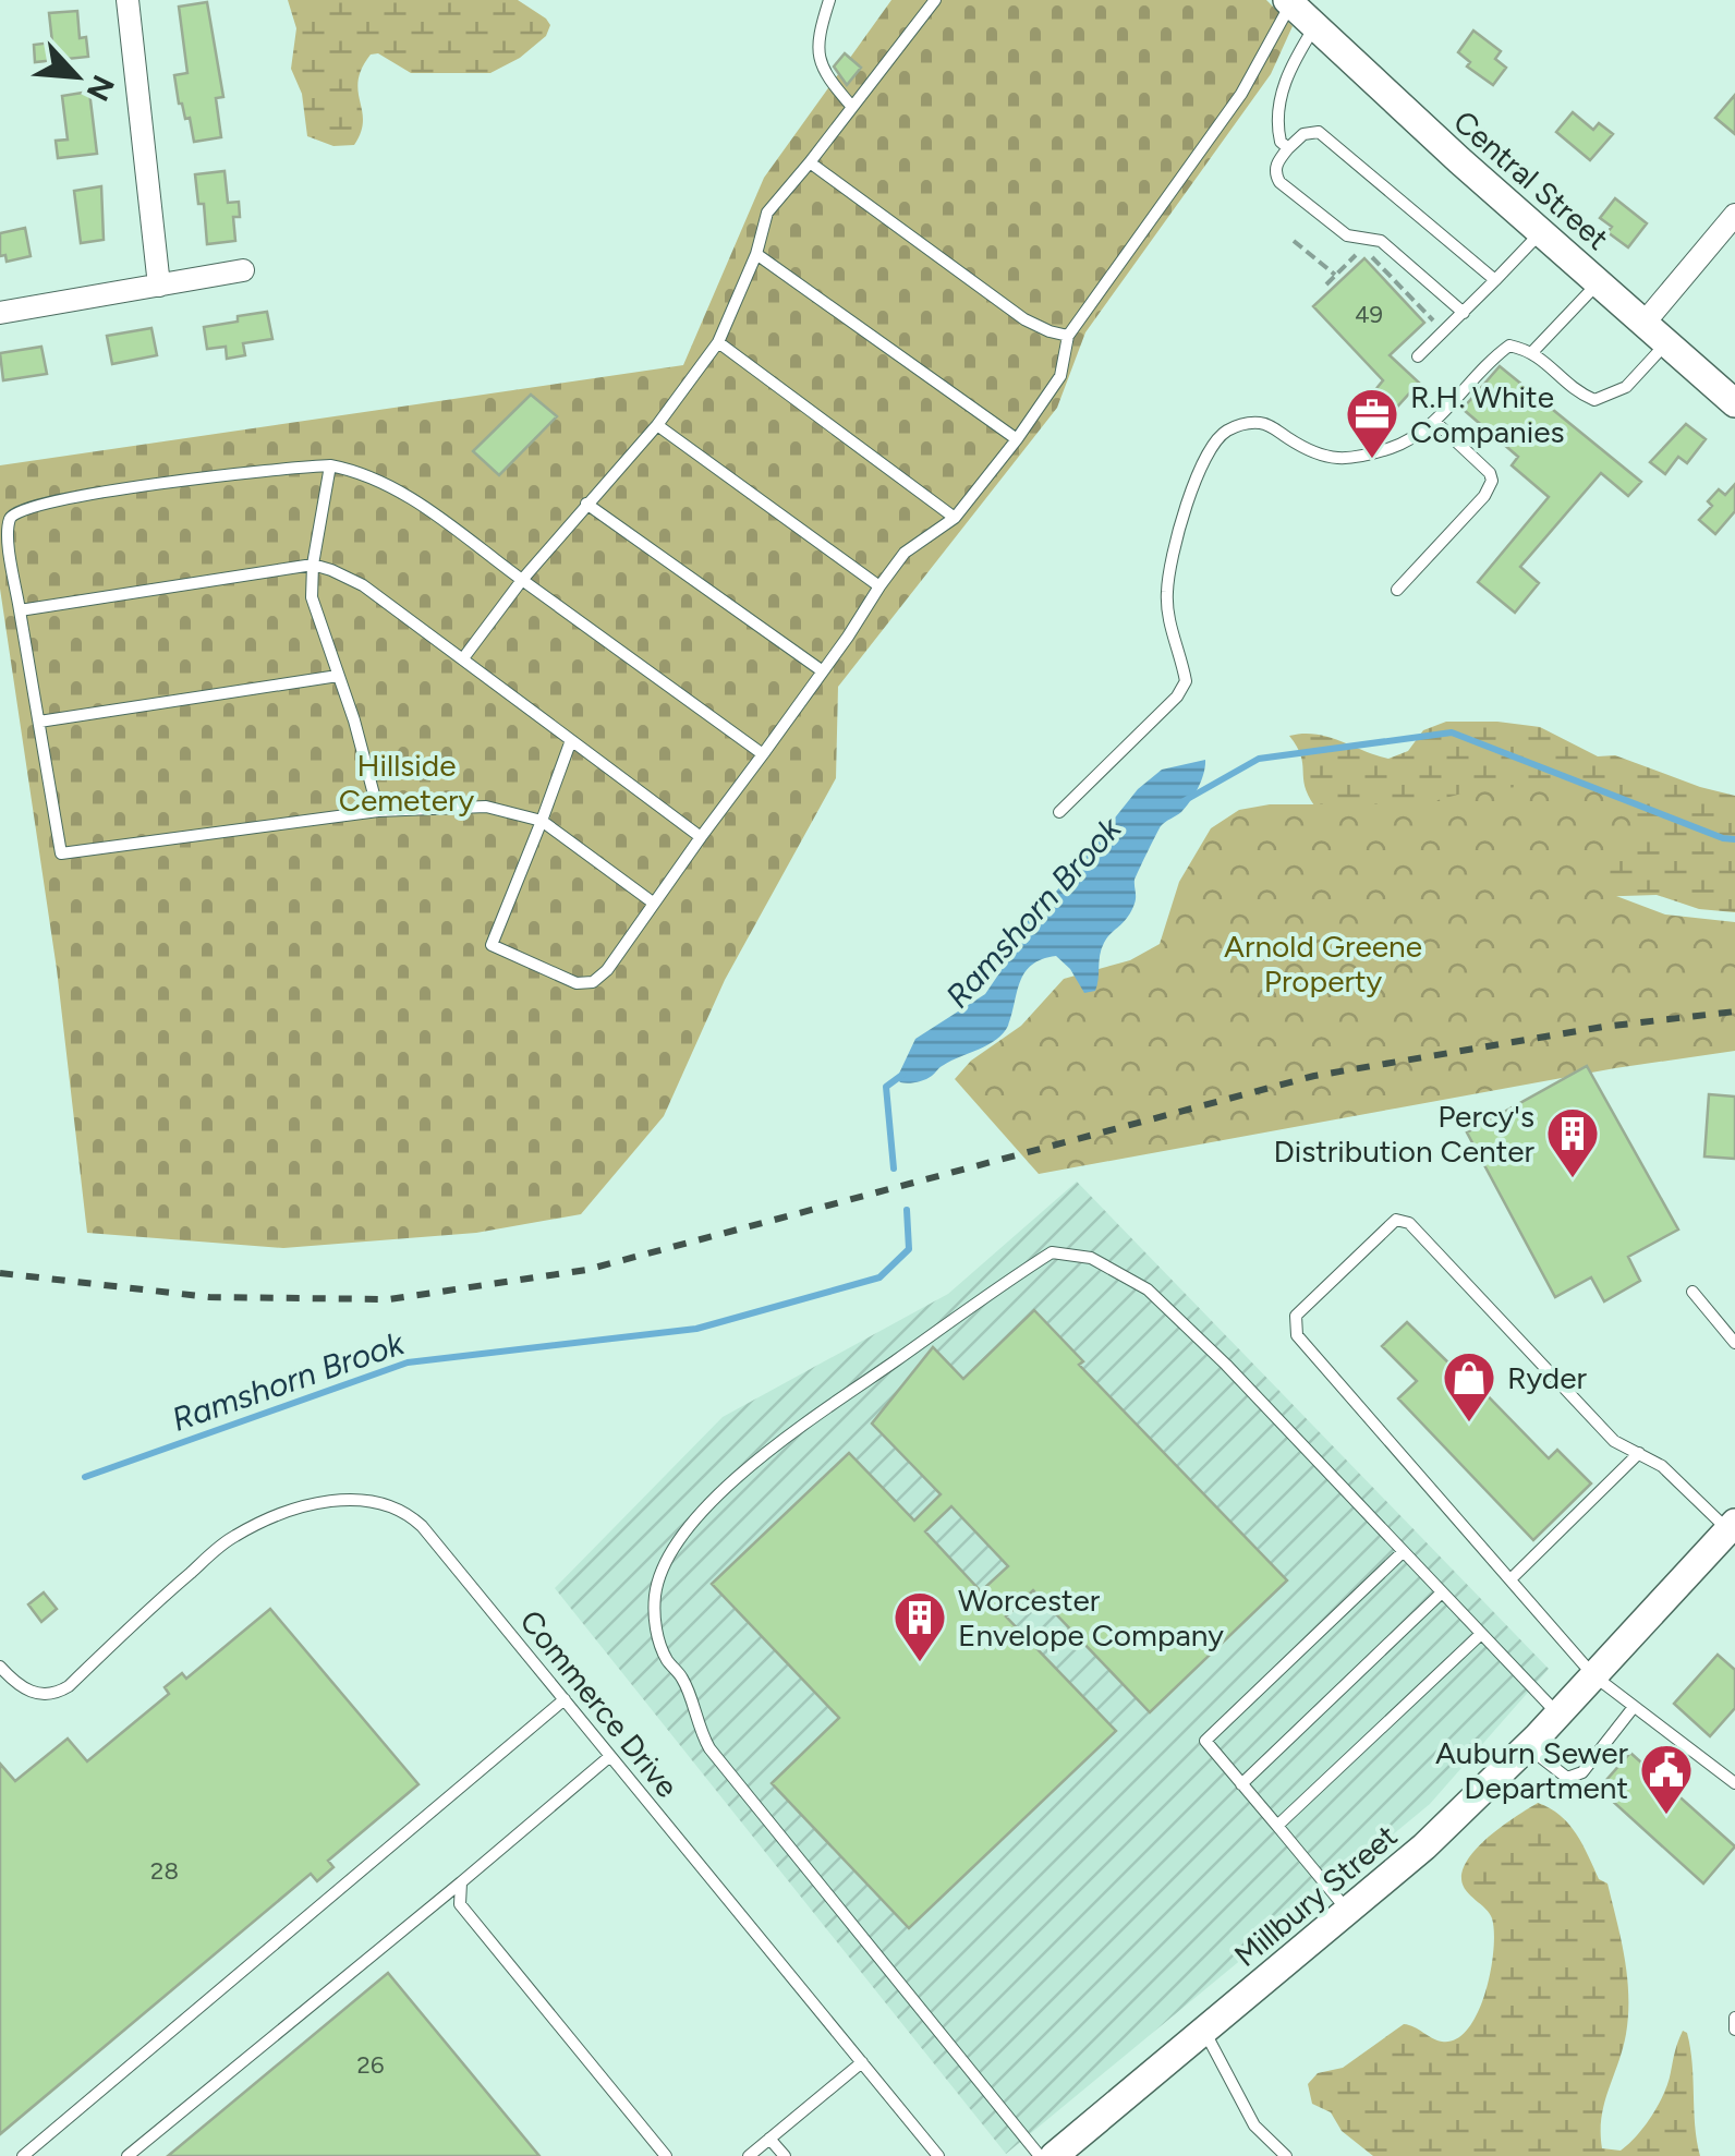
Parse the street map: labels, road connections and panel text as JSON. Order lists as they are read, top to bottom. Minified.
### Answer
{"streets":{"street":["Central Street","Millbury Street"],"lane":["Commerce Drive"]},"water":["Ramshorn Brook"],"parks":["Hillside Cemetery","Arnold Greene Property"],"places":{"office":["R.H. White Companies"],"building":["Percy's Distribution Center","Worcester Envelope Company"],"shop":["Ryder"],"public building":["Auburn Sewer Department"]},"house_numbers":["49","28","26"],"north":"bottom right"}
